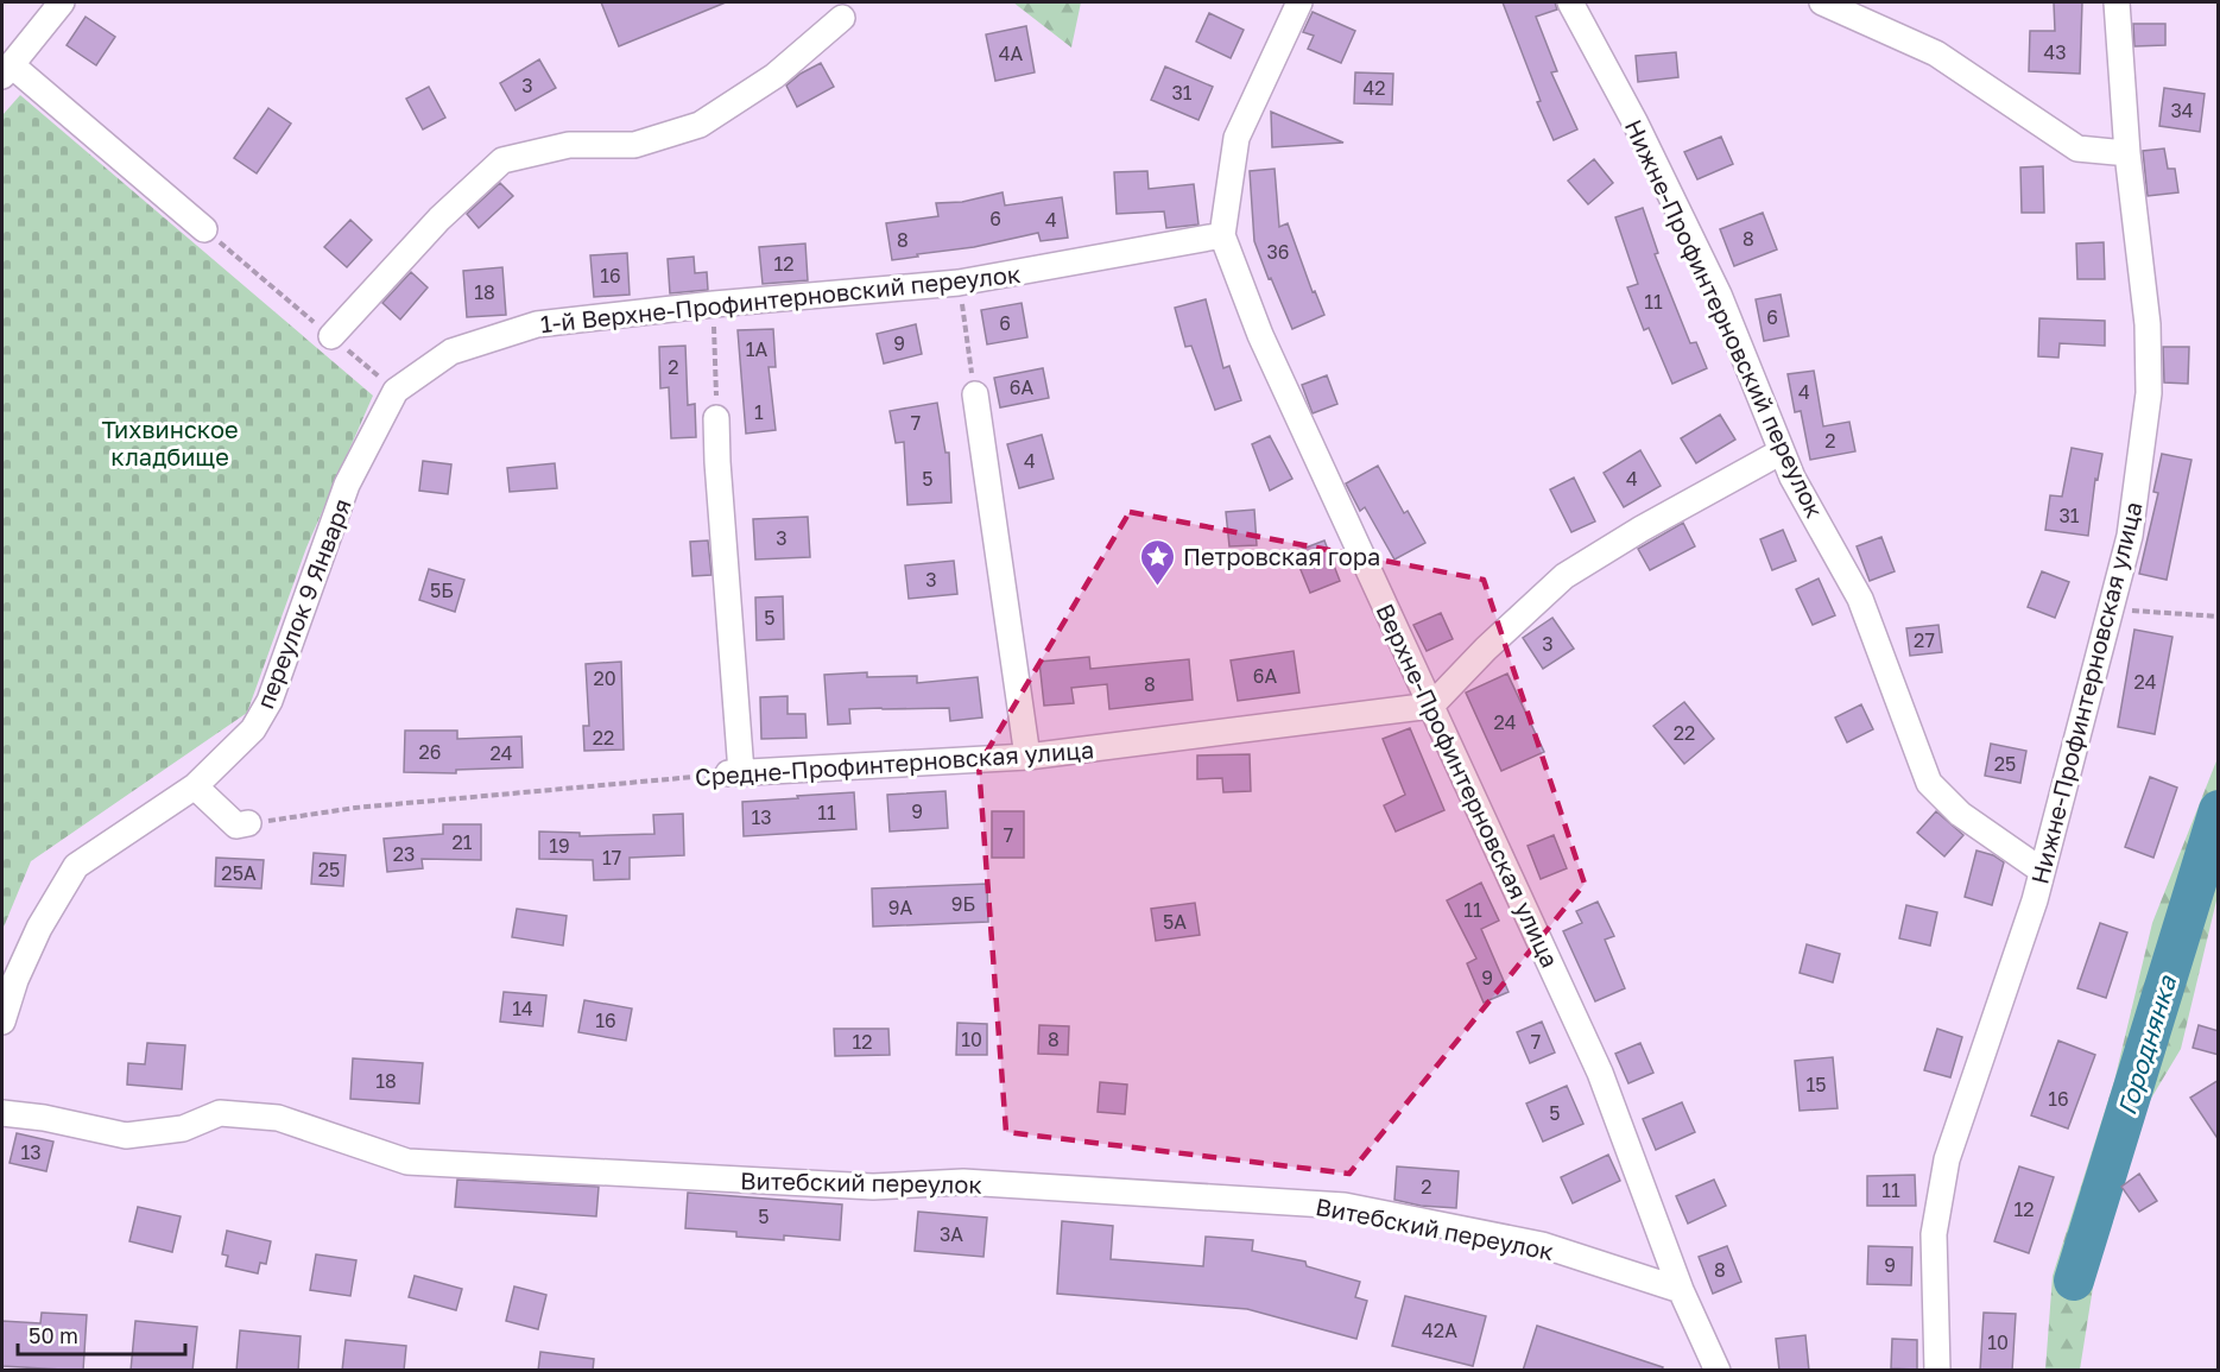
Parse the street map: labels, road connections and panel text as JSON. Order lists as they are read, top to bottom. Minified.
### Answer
{"streets":{"street":["1-й Верхне-Профинтерновский переулок","Нижне-Профинтерновский переулок","переулок 9 Января","Нижне-Профинтерновская улица","Средне-Профинтерновская улица","Верхне-Профинтерновская улица","Витебский переулок"]},"crossings":[["1-й Верхне-Профинтерновский переулок","переулок 9 Января"],["1-й Верхне-Профинтерновский переулок","Верхне-Профинтерновская улица"],["Нижне-Профинтерновский переулок","Нижне-Профинтерновская улица"],["Средне-Профинтерновская улица","Верхне-Профинтерновская улица"],["Верхне-Профинтерновская улица","Витебский переулок"]],"water":["Городнянка"],"parks":["Тихвинское кладбище"],"places":{"place":["Петровская гора"]},"house_numbers":["43","4А","3","42","31","34","6","4","8","8","36","12","16","18","11","6","6","9","1А","2","6А","4","1","7","2","4","5","4","31","3","3","5Б","5","27","3","6А","20","24","8","24","22","22","26","24","25","9","11","13","7","21","19","23","17","25","25А","9Б","9А","11","5А","9","14","16","10","8","12","7","18","15","16","5","13","2","11","12","5","3А","9","8","42А","10"],"scale_bar":"50 m"}
